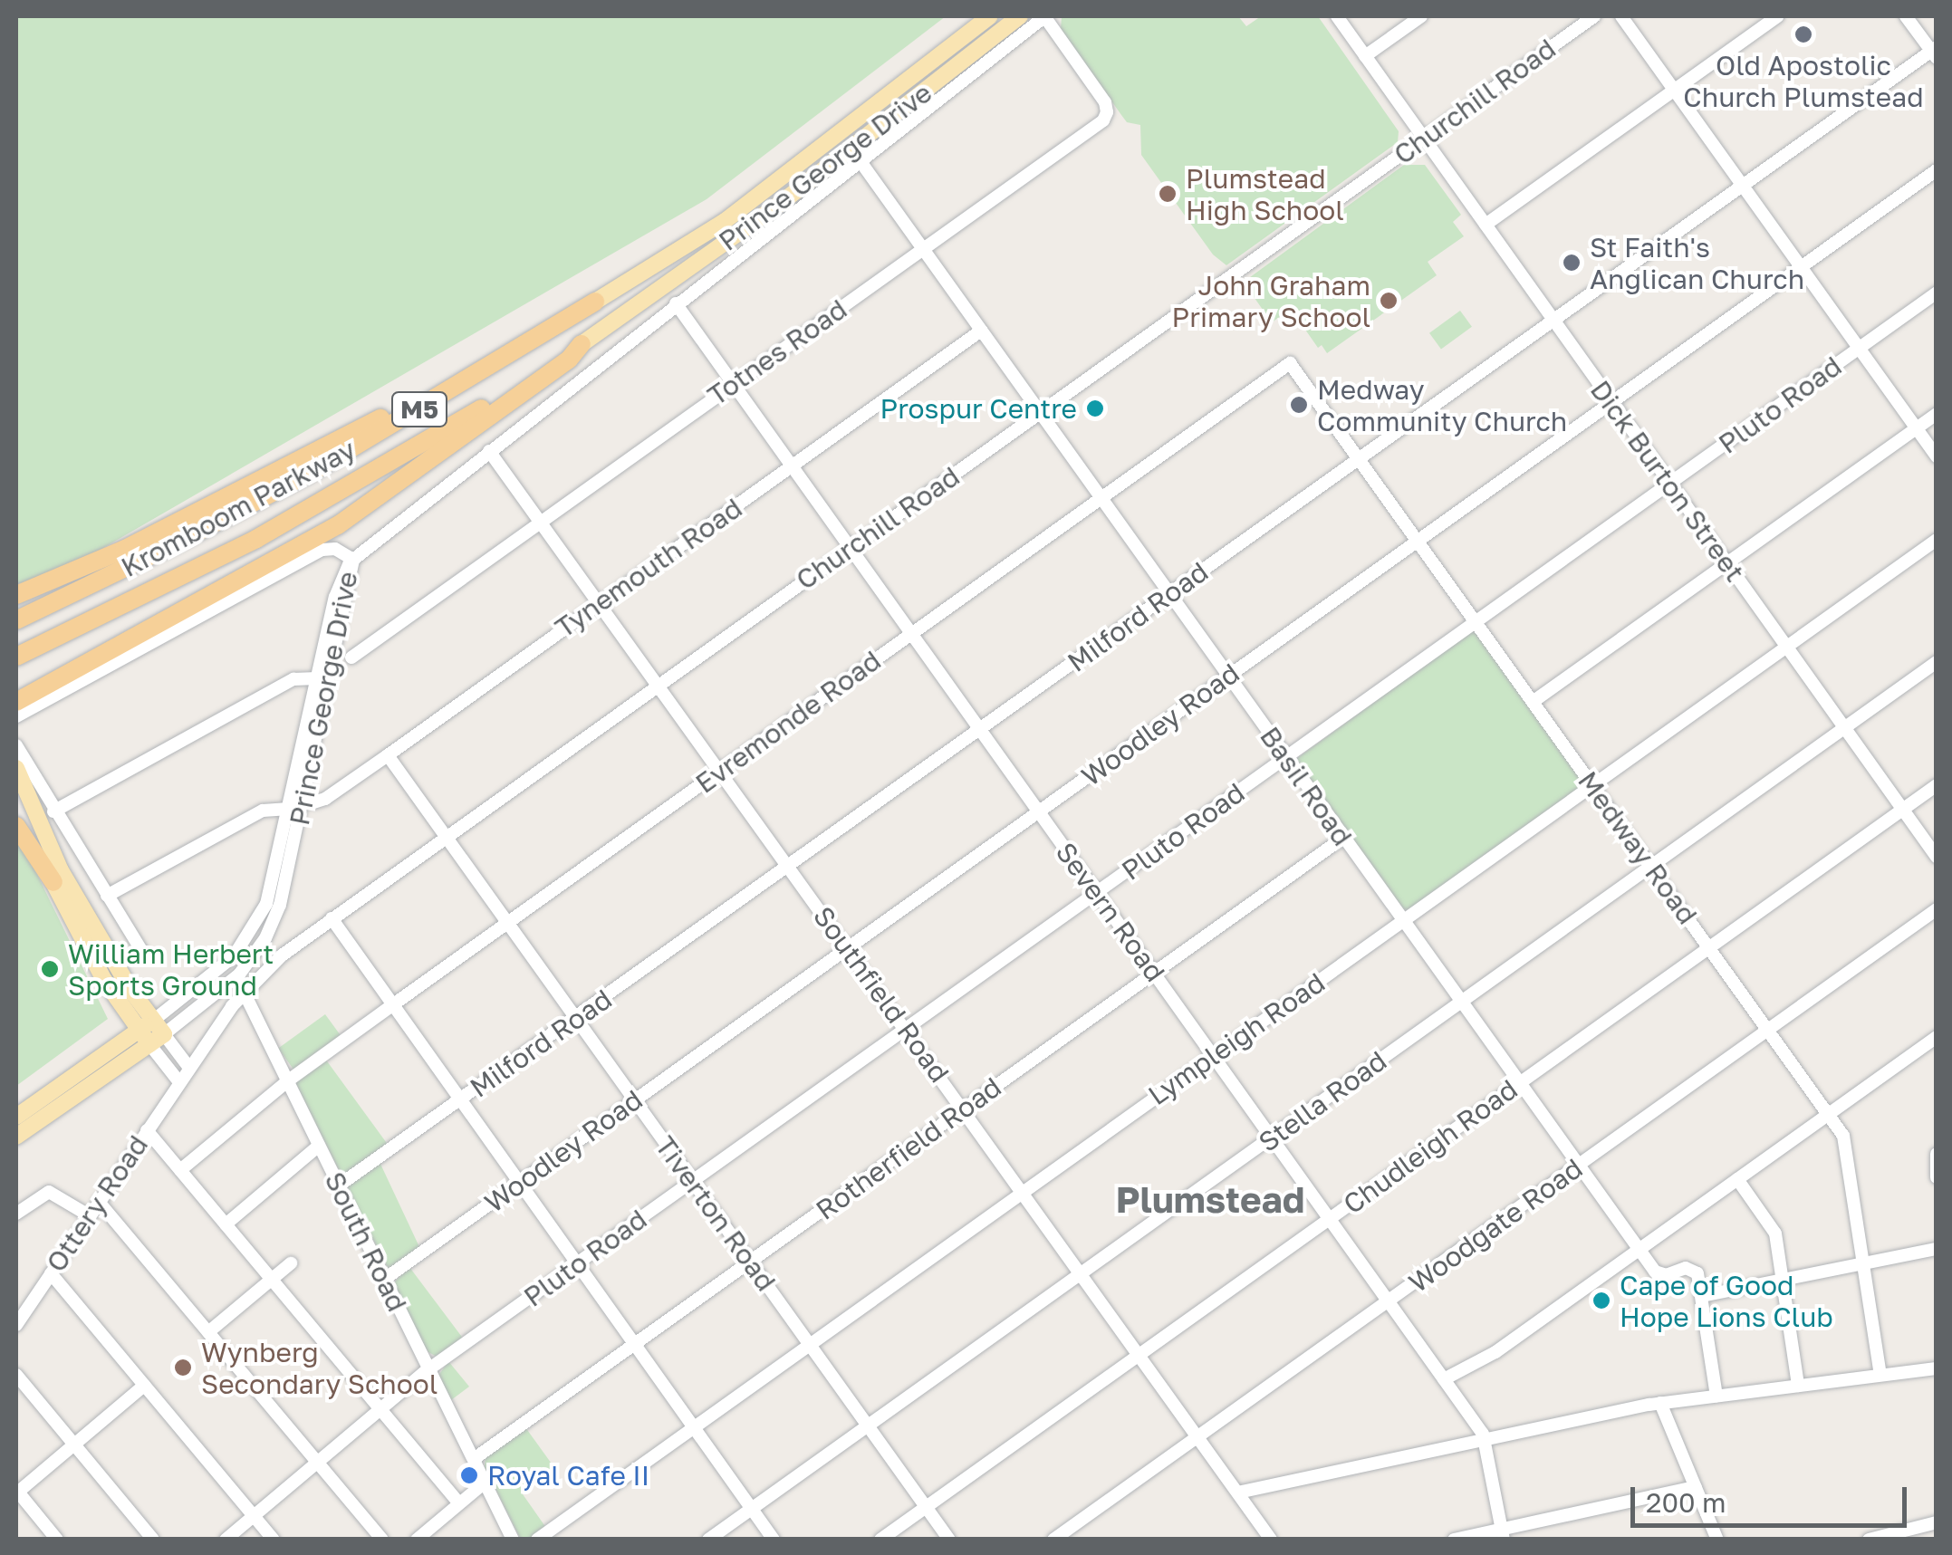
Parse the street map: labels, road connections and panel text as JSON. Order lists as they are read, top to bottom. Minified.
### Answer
{"streets":{"highway":["M5","Kromboom Parkway"],"main road":["Prince George Drive"],"street":["Churchill Road","Totnes Road","Pluto Road","Dick Burton Street","Tynemouth Road","Milford Road","Evremonde Road","Woodley Road","Basil Road","Medway Road","Severn Road","Southfield Road","Lympleigh Road","Stella Road","Chudleigh Road","Rotherfield Road","Ottery Road","Tiverton Road","Woodgate Road","South Road"]},"crossings":[["Churchill Road","Dick Burton Street"],["Churchill Road","Basil Road"],["Churchill Road","Severn Road"],["Churchill Road","Southfield Road"],["Churchill Road","Ottery Road"],["Churchill Road","Tiverton Road"],["Churchill Road","South Road"],["Prince George Drive","Kromboom Parkway"],["Totnes Road","Basil Road"],["Totnes Road","Severn Road"],["Totnes Road","Southfield Road"],["Pluto Road","Dick Burton Street"],["Pluto Road","Basil Road"],["Pluto Road","Medway Road"],["Pluto Road","Severn Road"],["Pluto Road","Southfield Road"],["Pluto Road","Tiverton Road"],["Pluto Road","South Road"],["Dick Burton Street","Milford Road"],["Dick Burton Street","Woodley Road"],["Dick Burton Street","Lympleigh Road"],["Dick Burton Street","Stella Road"],["Dick Burton Street","Chudleigh Road"],["Tynemouth Road","Basil Road"],["Tynemouth Road","Severn Road"],["Tynemouth Road","Southfield Road"],["Tynemouth Road","Tiverton Road"],["Milford Road","Basil Road"],["Milford Road","Medway Road"],["Milford Road","Severn Road"],["Milford Road","Southfield Road"],["Milford Road","Tiverton Road"],["Milford Road","South Road"],["Evremonde Road","Basil Road"],["Evremonde Road","Medway Road"],["Evremonde Road","Severn Road"],["Evremonde Road","Southfield Road"],["Evremonde Road","Tiverton Road"],["Evremonde Road","South Road"],["Woodley Road","Basil Road"],["Woodley Road","Medway Road"],["Woodley Road","Severn Road"],["Woodley Road","Southfield Road"],["Woodley Road","Tiverton Road"],["Woodley Road","South Road"],["Basil Road","Lympleigh Road"],["Basil Road","Stella Road"],["Basil Road","Chudleigh Road"],["Basil Road","Rotherfield Road"],["Basil Road","Woodgate Road"],["Medway Road","Lympleigh Road"],["Medway Road","Stella Road"],["Medway Road","Chudleigh Road"],["Medway Road","Woodgate Road"],["Severn Road","Lympleigh Road"],["Severn Road","Stella Road"],["Severn Road","Chudleigh Road"],["Severn Road","Rotherfield Road"],["Severn Road","Woodgate Road"],["Southfield Road","Lympleigh Road"],["Southfield Road","Stella Road"],["Southfield Road","Chudleigh Road"],["Southfield Road","Rotherfield Road"],["Southfield Road","Woodgate Road"],["Lympleigh Road","Tiverton Road"],["Stella Road","Tiverton Road"],["Chudleigh Road","Tiverton Road"],["Rotherfield Road","Tiverton Road"],["Rotherfield Road","South Road"]],"districts":["Plumstead"],"places":["Old Apostolic Church Plumstead","Plumstead High School","St Faith's Anglican Church","John Graham Primary School","Medway Community Church","Prospur Centre","William Herbert Sports Ground","Cape of Good Hope Lions Club","Wynberg Secondary School","Royal Cafe II"],"scale_bar":"200 m"}
